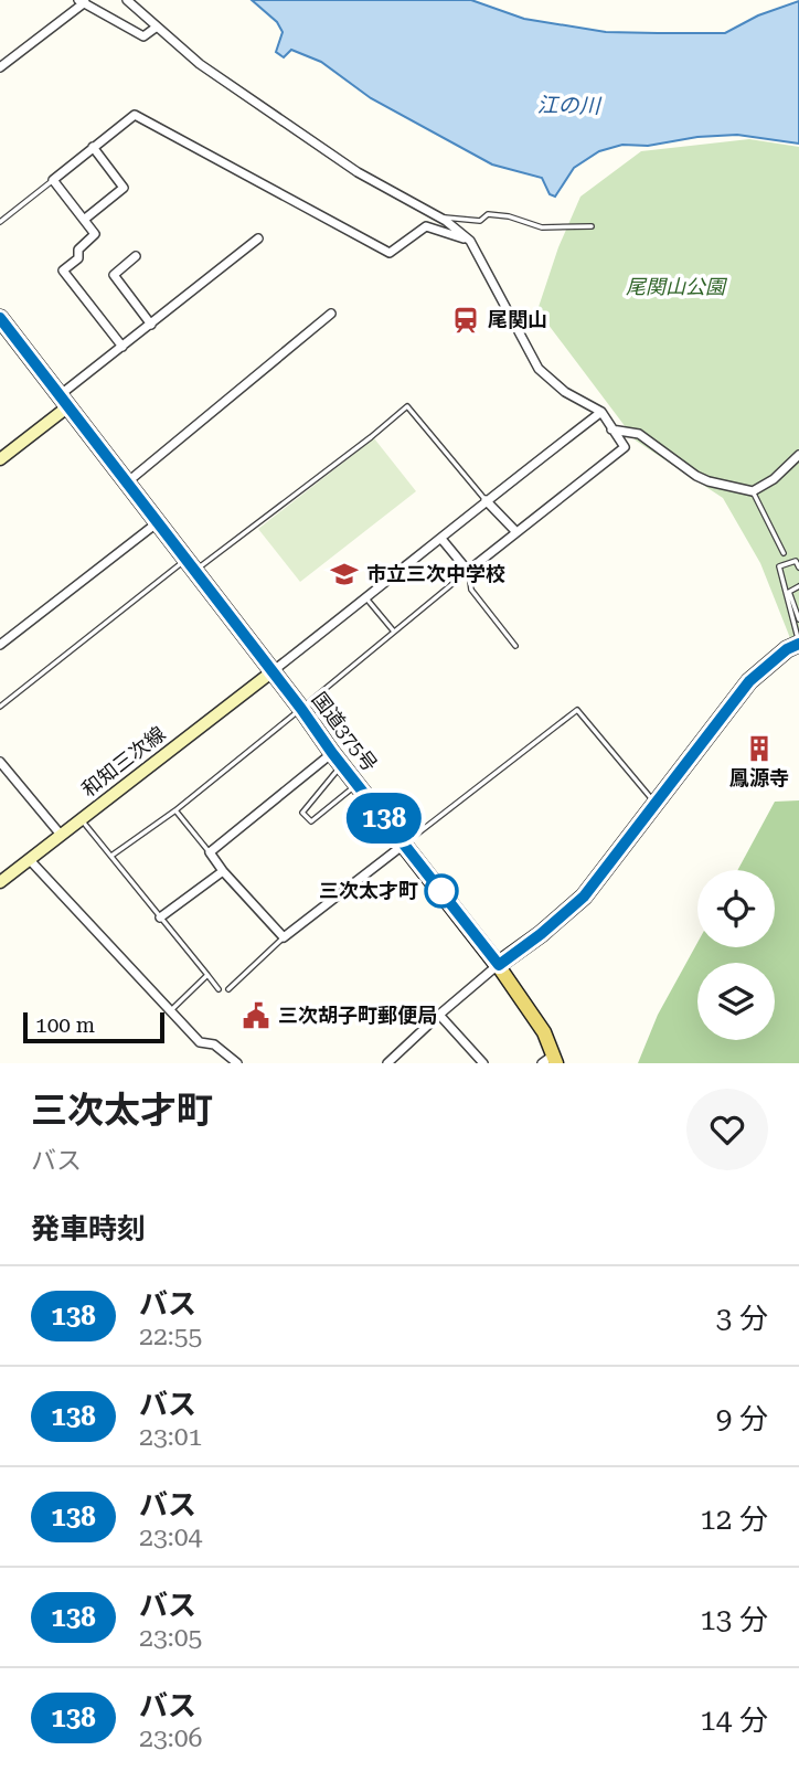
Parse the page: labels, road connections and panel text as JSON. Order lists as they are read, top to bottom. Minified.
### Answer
{"streets":{"highway":["国道375号"],"main road":["和知三次線"]},"crossings":[["国道375号","和知三次線"]],"water":["江の川"],"parks":["尾関山公園"],"places":{"station":["尾関山"],"school or university":["市立三次中学校"],"building":["鳳源寺"],"other":["三次太才町"],"public building":["三次胡子町郵便局"]},"lines":["bus line 138"],"scale_bar":"100 m","page":{"on_map":"138","scale":"100 m","heading":[["三次太才町","バス"],"発車時刻"],"list":[{"mark":"138","name":"バス","note":"22:55","value":"3 分"},{"mark":"138","name":"バス","note":"23:01","value":"9 分"},{"mark":"138","name":"バス","note":"23:04","value":"12 分"},{"mark":"138","name":"バス","note":"23:05","value":"13 分"},{"mark":"138","name":"バス","note":"23:06","value":"14 分"}]}}
